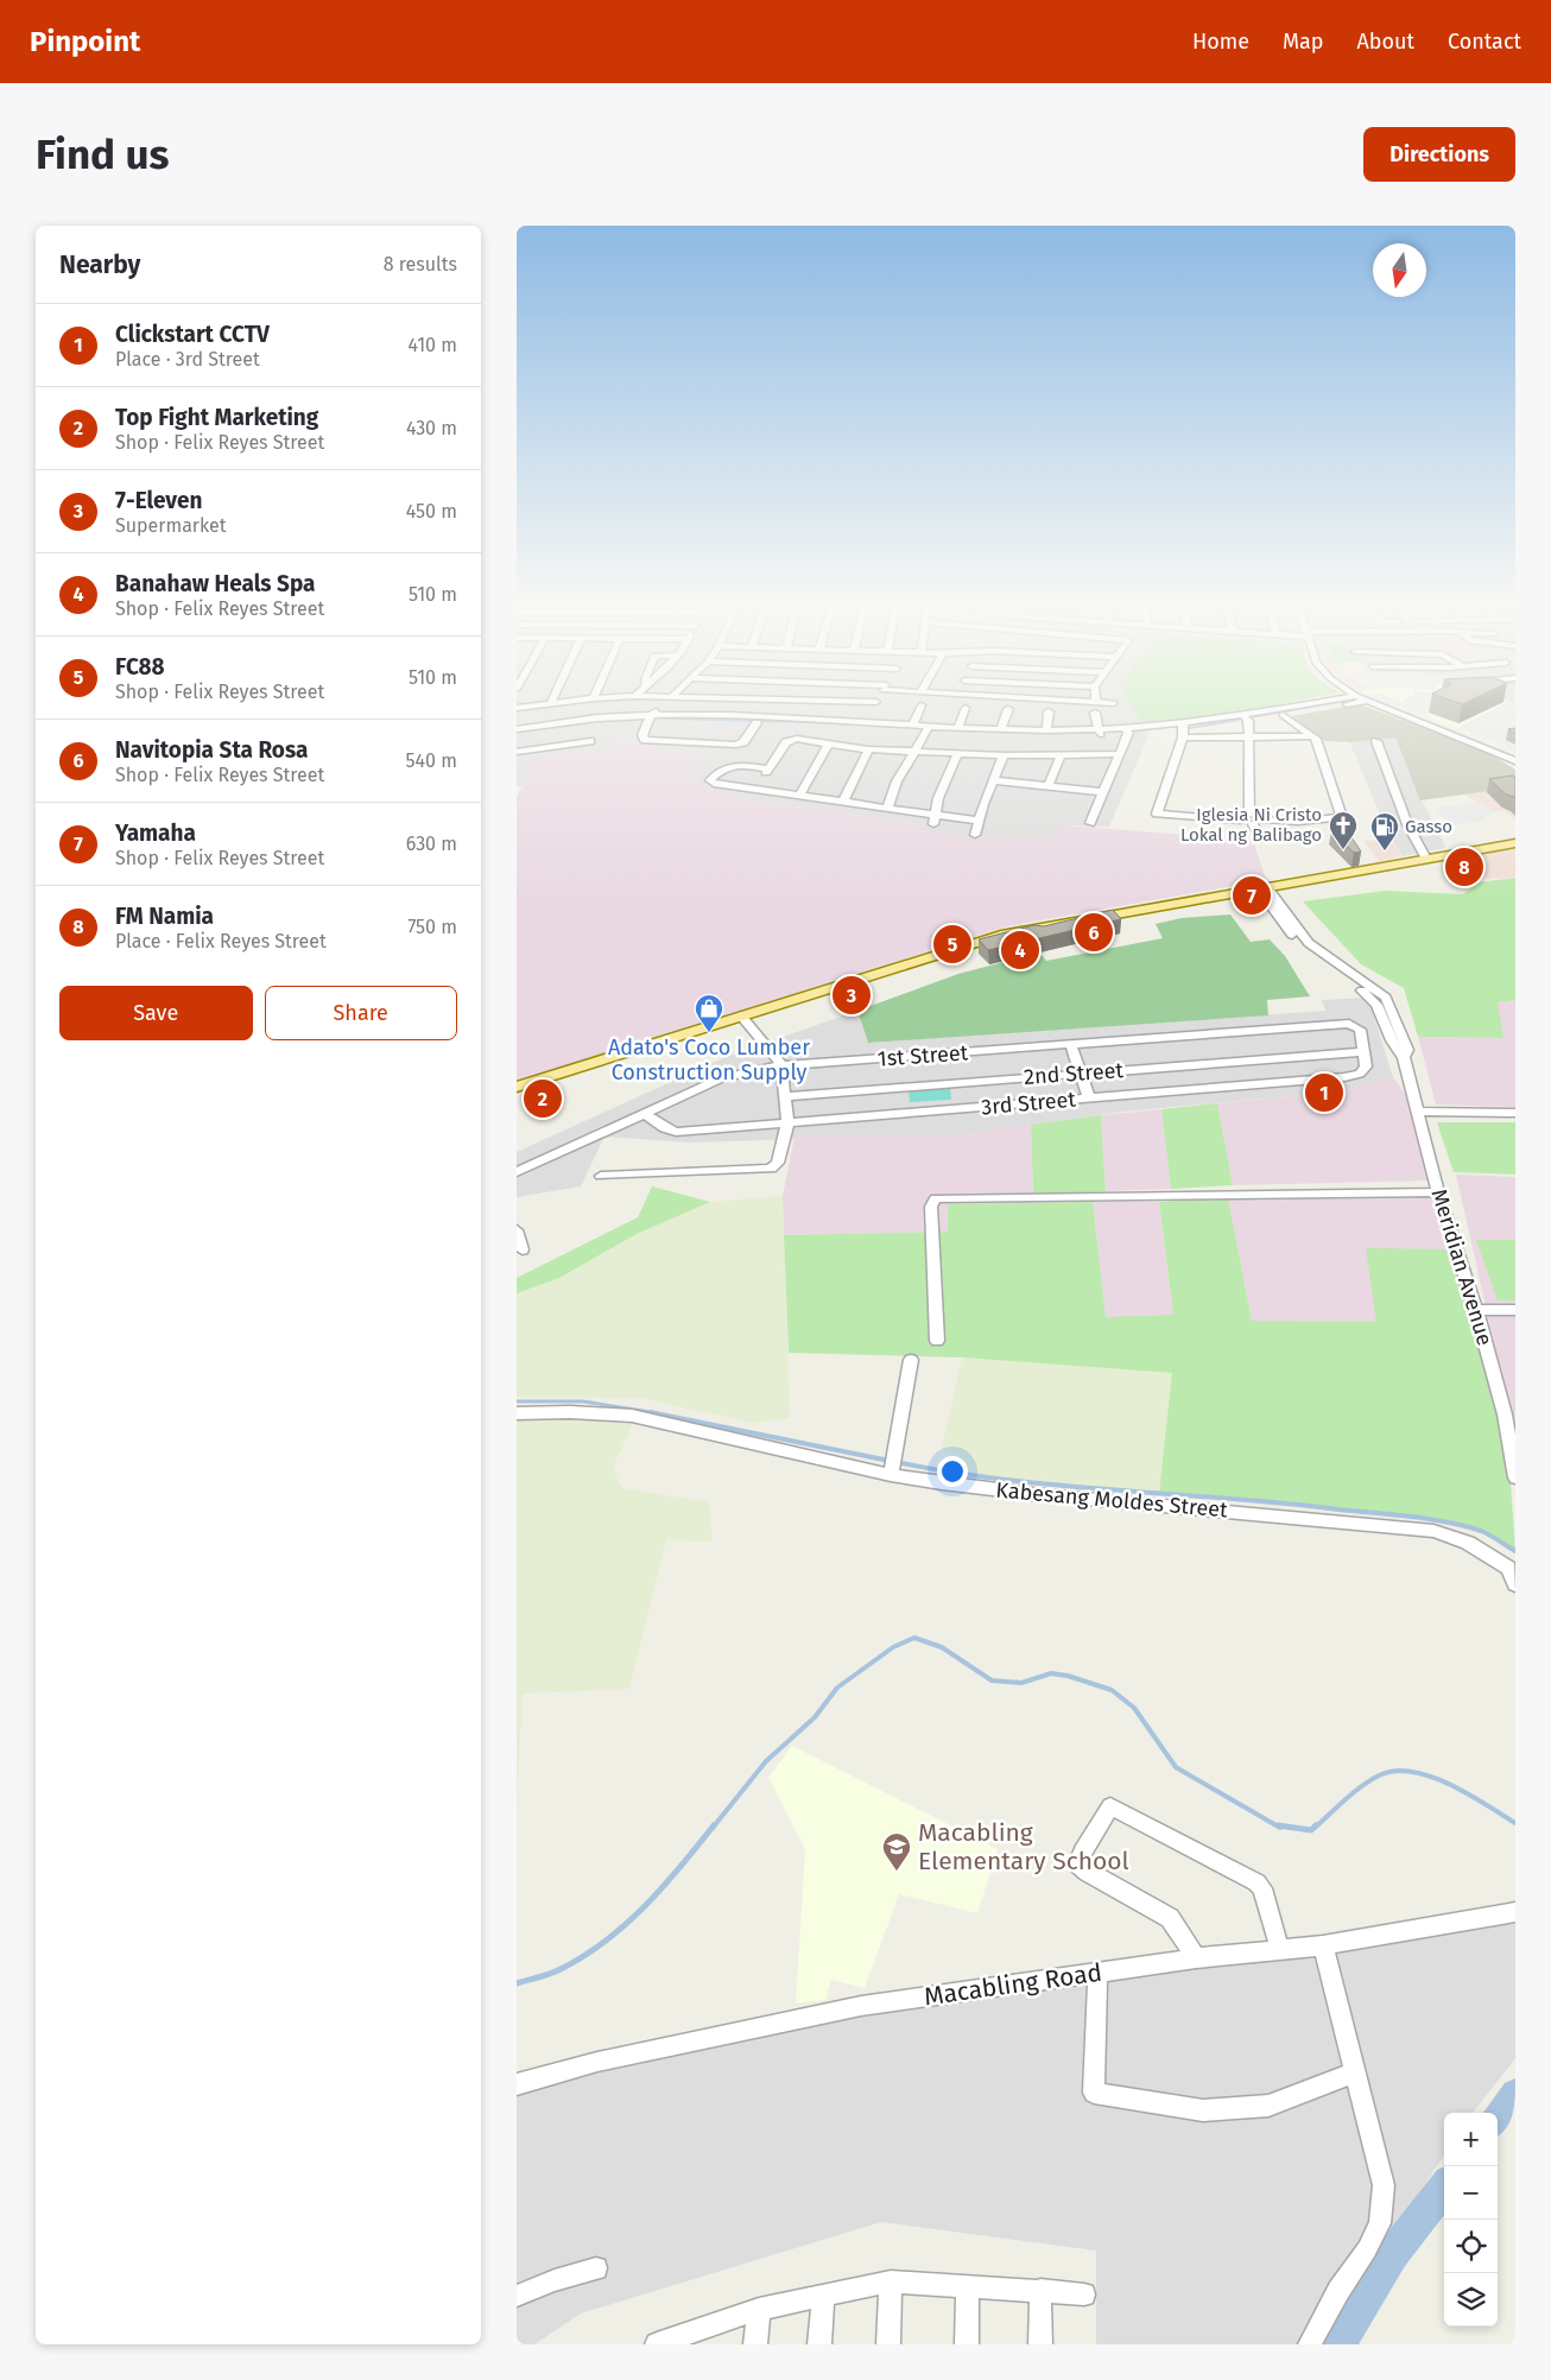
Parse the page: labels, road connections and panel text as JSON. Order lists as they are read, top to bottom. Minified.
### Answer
{"streets":{"street":["1st Street","2nd Street","3rd Street","Meridian Avenue","Kabesang Moldes Street","Macabling Road"]},"crossings":[["1st Street","2nd Street"],["1st Street","3rd Street"],["2nd Street","3rd Street"]],"places":{"church":["Iglesia Ni Cristo Lokal ng Balibago"],"fuel station":["Gasso"],"shop":["Adato's Coco Lumber Construction Supply"],"school or university":["Macabling Elementary School"]},"north":"bottom","page":{"header":"Pinpoint","nav":["Home","Map","About","Contact"],"buttons":["Directions",["Save","Share"]],"title":"Find us","heading":["Nearby","8 results"],"list":[{"mark":"1","name":"Clickstart CCTV","note":"Place · 3rd Street","value":"410 m"},{"mark":"2","name":"Top Fight Marketing","note":"Shop · Felix Reyes Street","value":"430 m"},{"mark":"3","name":"7-Eleven","note":"Supermarket","value":"450 m"},{"mark":"4","name":"Banahaw Heals Spa","note":"Shop · Felix Reyes Street","value":"510 m"},{"mark":"5","name":"FC88","note":"Shop · Felix Reyes Street","value":"510 m"},{"mark":"6","name":"Navitopia Sta Rosa","note":"Shop · Felix Reyes Street","value":"540 m"},{"mark":"7","name":"Yamaha","note":"Shop · Felix Reyes Street","value":"630 m"},{"mark":"8","name":"FM Namia","note":"Place · Felix Reyes Street","value":"750 m"}],"pins":["8","7","6","5","4","3","1","2"],"map_buttons":["+","−"]}}
